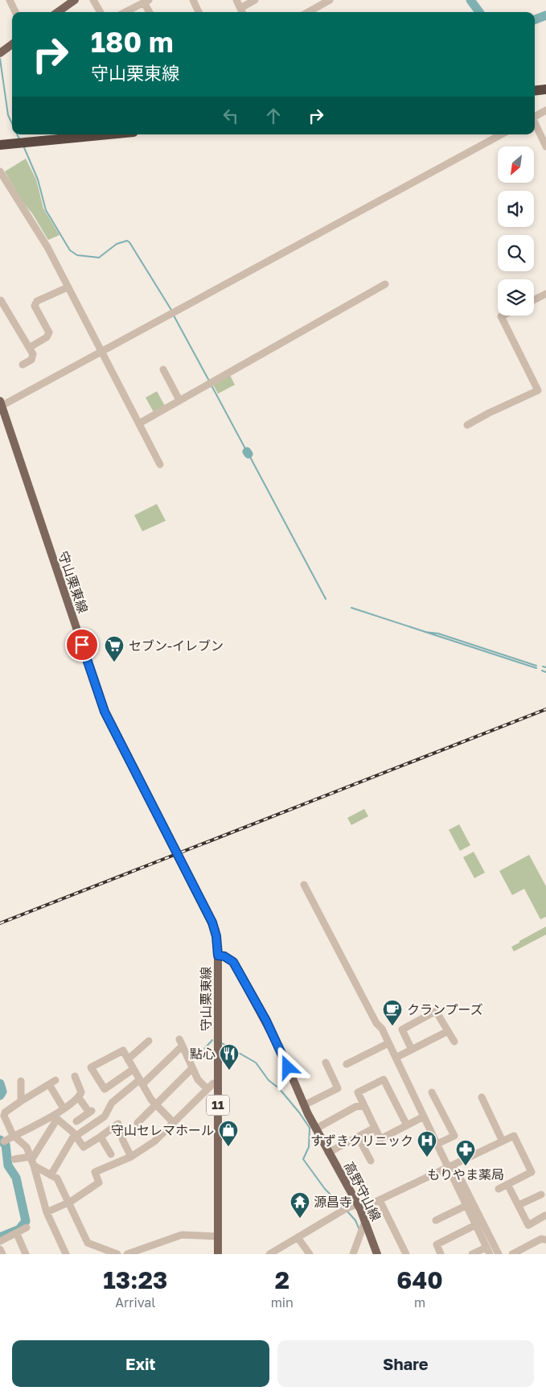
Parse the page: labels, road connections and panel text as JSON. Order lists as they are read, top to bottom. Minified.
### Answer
{"streets":{"main road":["守山栗東線","11","高野守山線"]},"crossings":[["守山栗東線","高野守山線"]],"places":{"supermarket":["セブン-イレブン"],"cafe":["クランプーズ"],"restaurant":["點心"],"shop":["守山セレマホール"],"hospital":["すずきクリニック"],"pharmacy":["もりやま薬局"],"temple":["源昌寺"]},"north":"bottom left","page":{"turn":["180 m","守山栗東線"],"eta":["13:23","Arrival","2","min","640","m"],"buttons":["Exit","Share"]}}
